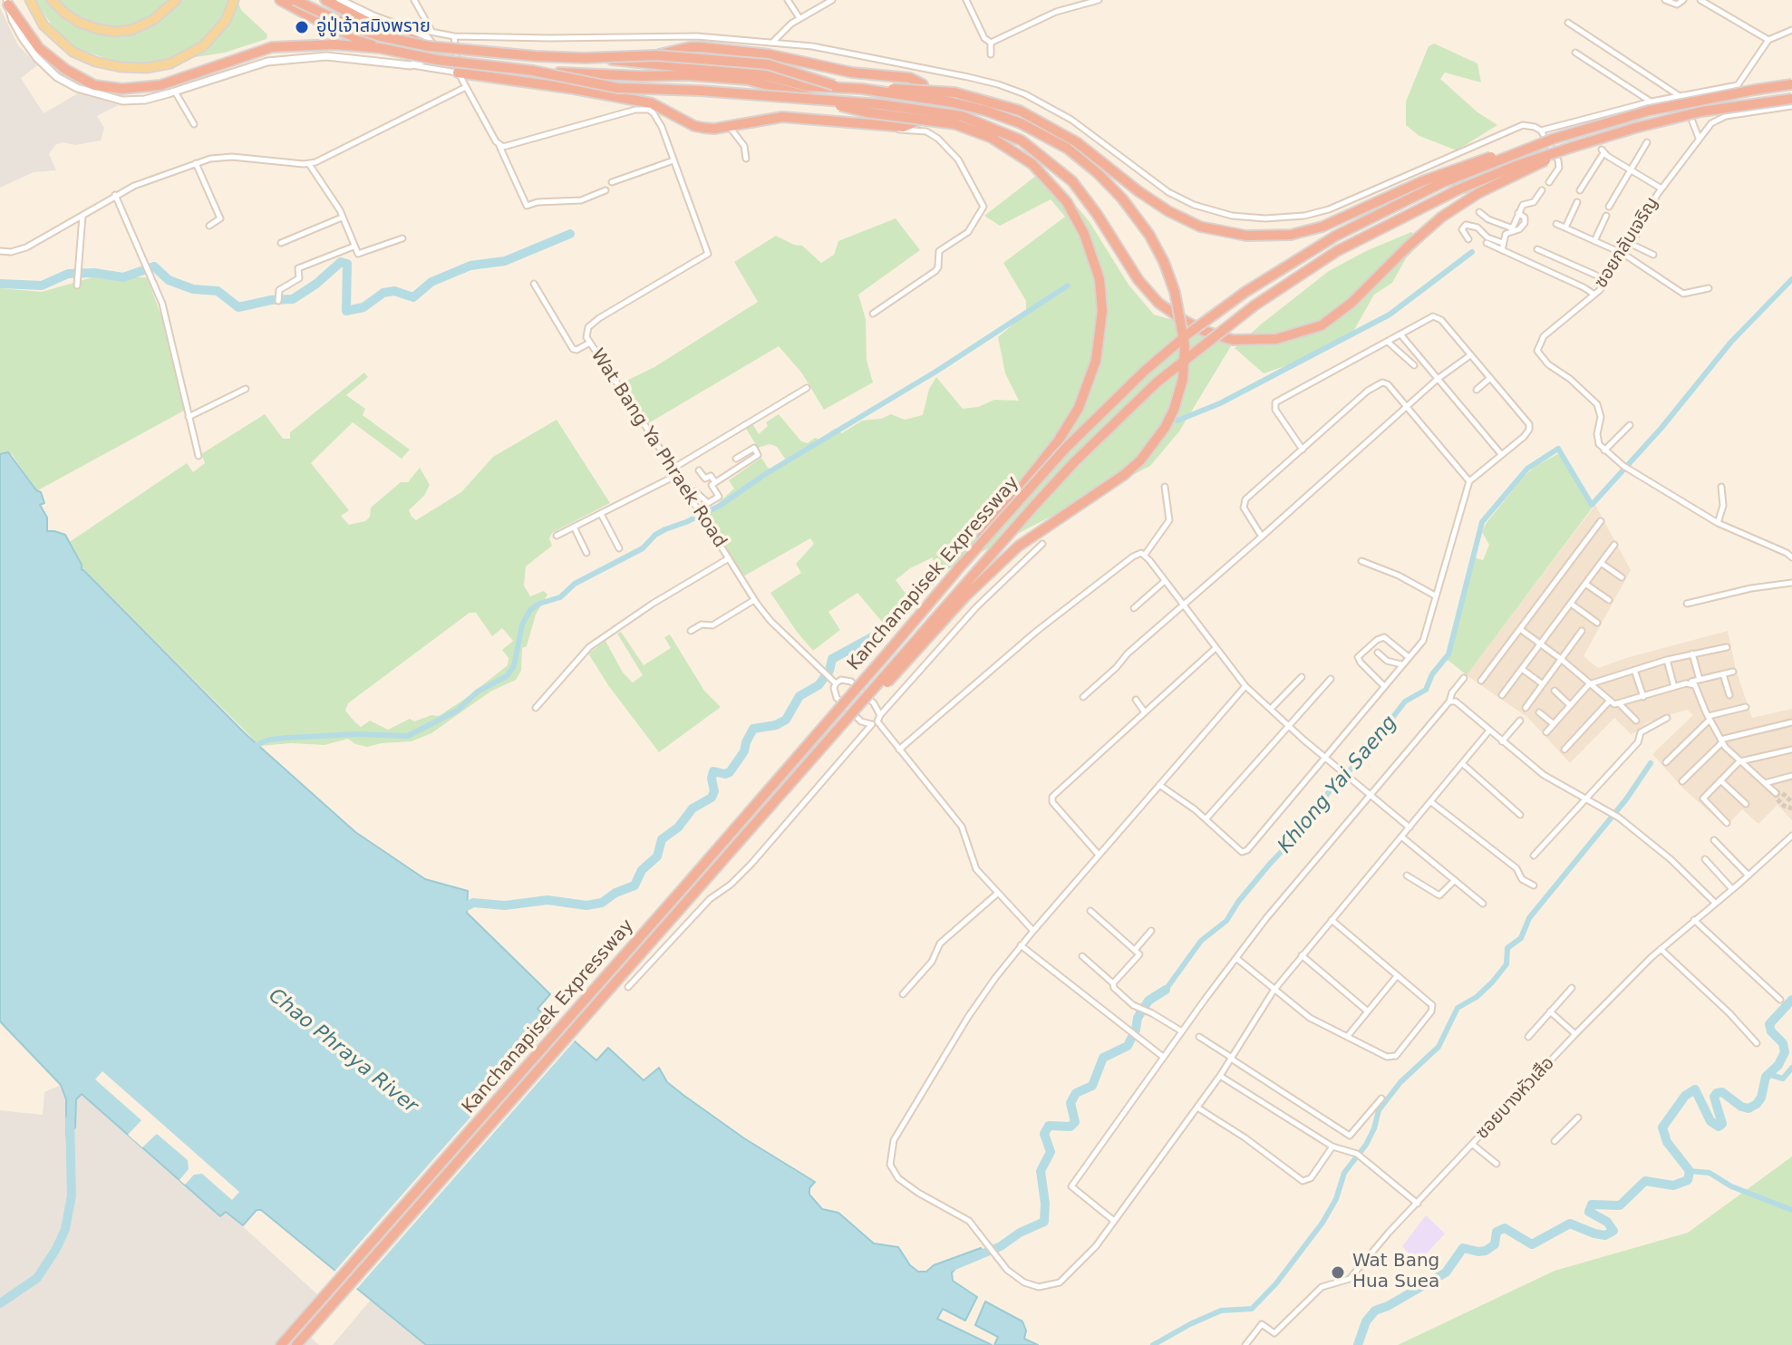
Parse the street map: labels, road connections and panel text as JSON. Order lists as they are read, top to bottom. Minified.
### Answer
{"streets":{"highway":["Kanchanapisek Expressway"],"street":["ซอยกลับเจริญ","Wat Bang Ya Phraek Road","ซอยบางหัวเสือ"]},"water":["Khlong Yai Saeng","Chao Phraya River"],"places":["อู่ปู่เจ้าสมิงพราย","Wat Bang Hua Suea"]}
